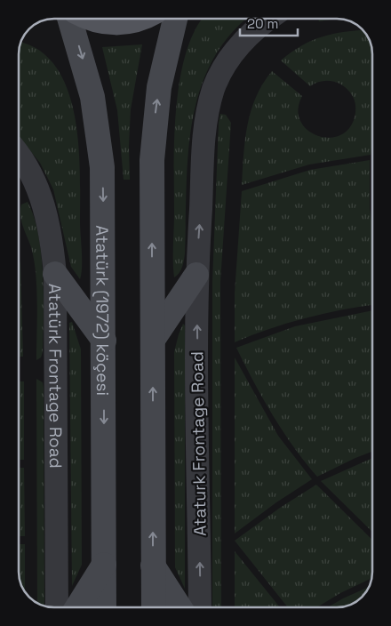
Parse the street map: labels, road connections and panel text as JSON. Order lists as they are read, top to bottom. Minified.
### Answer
{"streets":{"main road":["Atatürk (1972) köçesi"],"street":["Atatürk Frontage Road","Ataturk Frontage Road"]},"one_way":["Ataturk Frontage Road"],"scale_bar":"20 m"}
